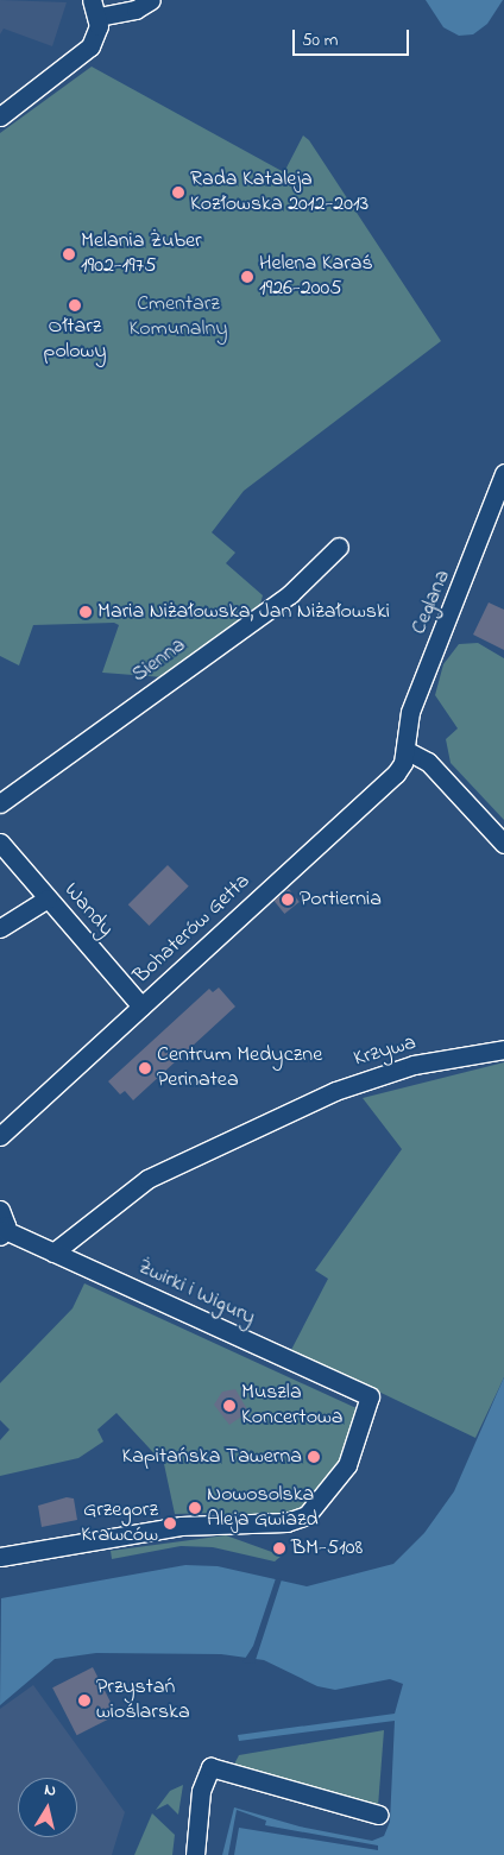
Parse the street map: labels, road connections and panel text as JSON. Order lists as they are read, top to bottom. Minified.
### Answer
{"streets":{"street":["Ceglana","Sienna","Wandy","Bohaterów Getta","Krzywa","Żwirki i Wigury"]},"crossings":[["Ceglana","Bohaterów Getta"],["Wandy","Bohaterów Getta"],["Krzywa","Żwirki i Wigury"]],"parks":["Cmentarz Komunalny"],"places":["Rada Kataleja Kozłowska 2012-2013","Melania Żuber 1902-1975","Helena Karaś 1926-2005","Ołtarz polowy","Maria Niżałowska, Jan Niżałowski","Portiernia","Centrum Medyczne Perinatea","Muszla Koncertowa","Kapitańska Tawerna","Nowosolska Aleja Gwiazd","Grzegorz Krawców","BM-5108","Przystań wioślarska"],"scale_bar":"50 m","north":"top"}
